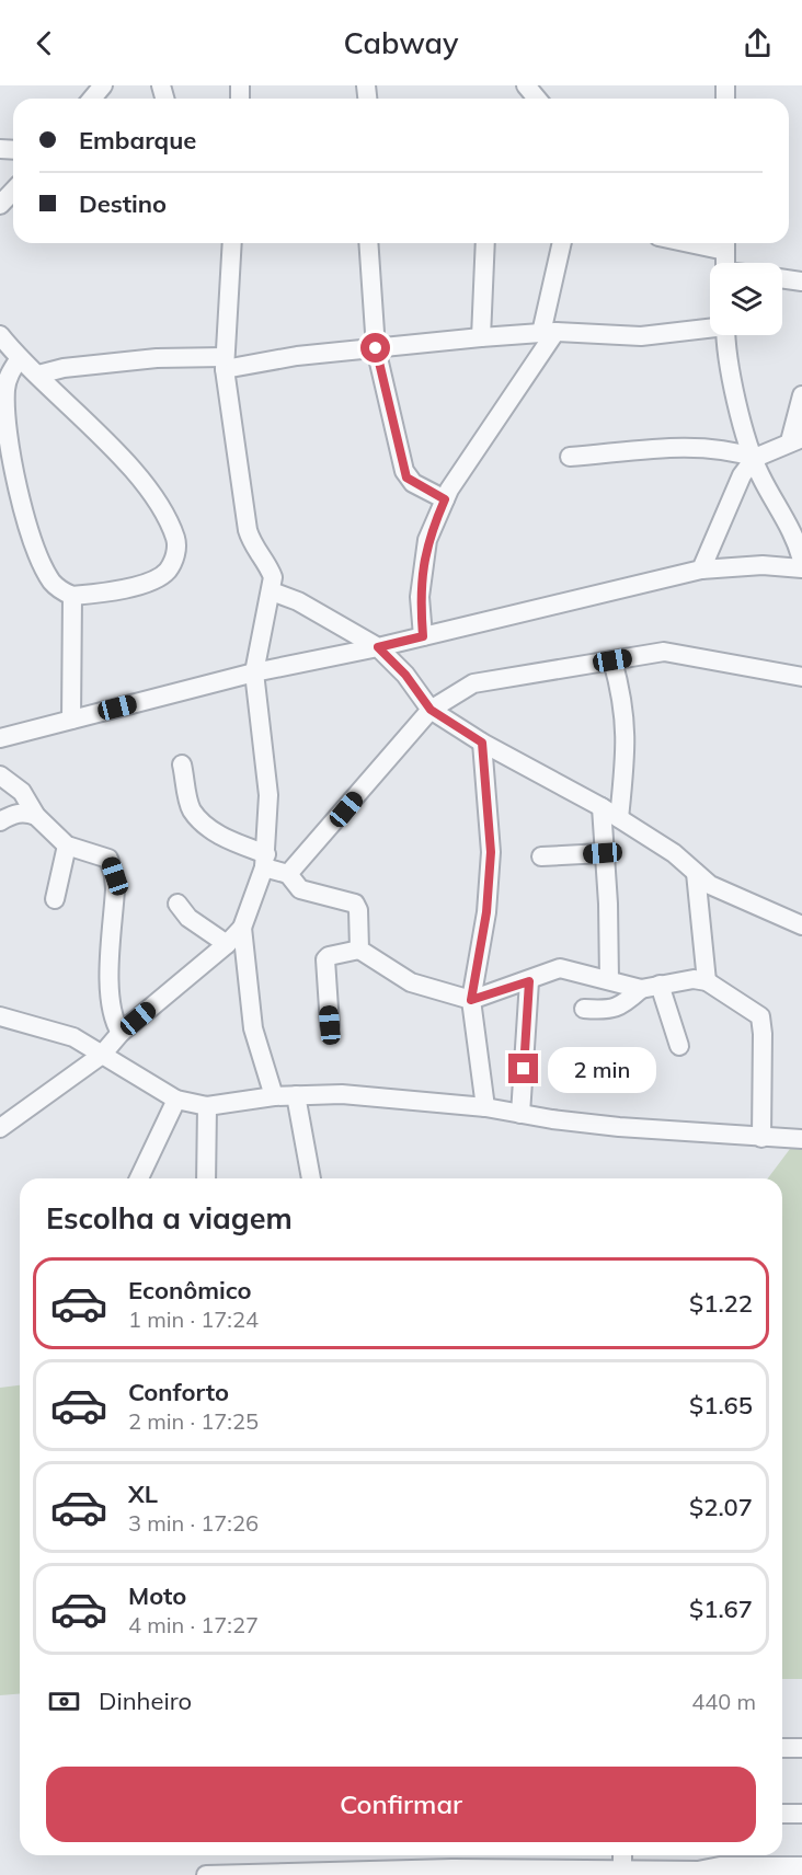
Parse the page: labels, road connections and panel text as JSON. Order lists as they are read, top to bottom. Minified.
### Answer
{"page":{"header":"Cabway","banner":["Embarque","Destino"],"bubble":"2 min","heading":"Escolha a viagem","list":[{"name":"Econômico","note":"1 min · 17:24","value":"$1.22"},{"name":"Conforto","note":"2 min · 17:25","value":"$1.65"},{"name":"XL","note":"3 min · 17:26","value":"$2.07"},{"name":"Moto","note":"4 min · 17:27","value":"$1.67"}],"pay":["Dinheiro","440 m"],"buttons":"Confirmar"}}
